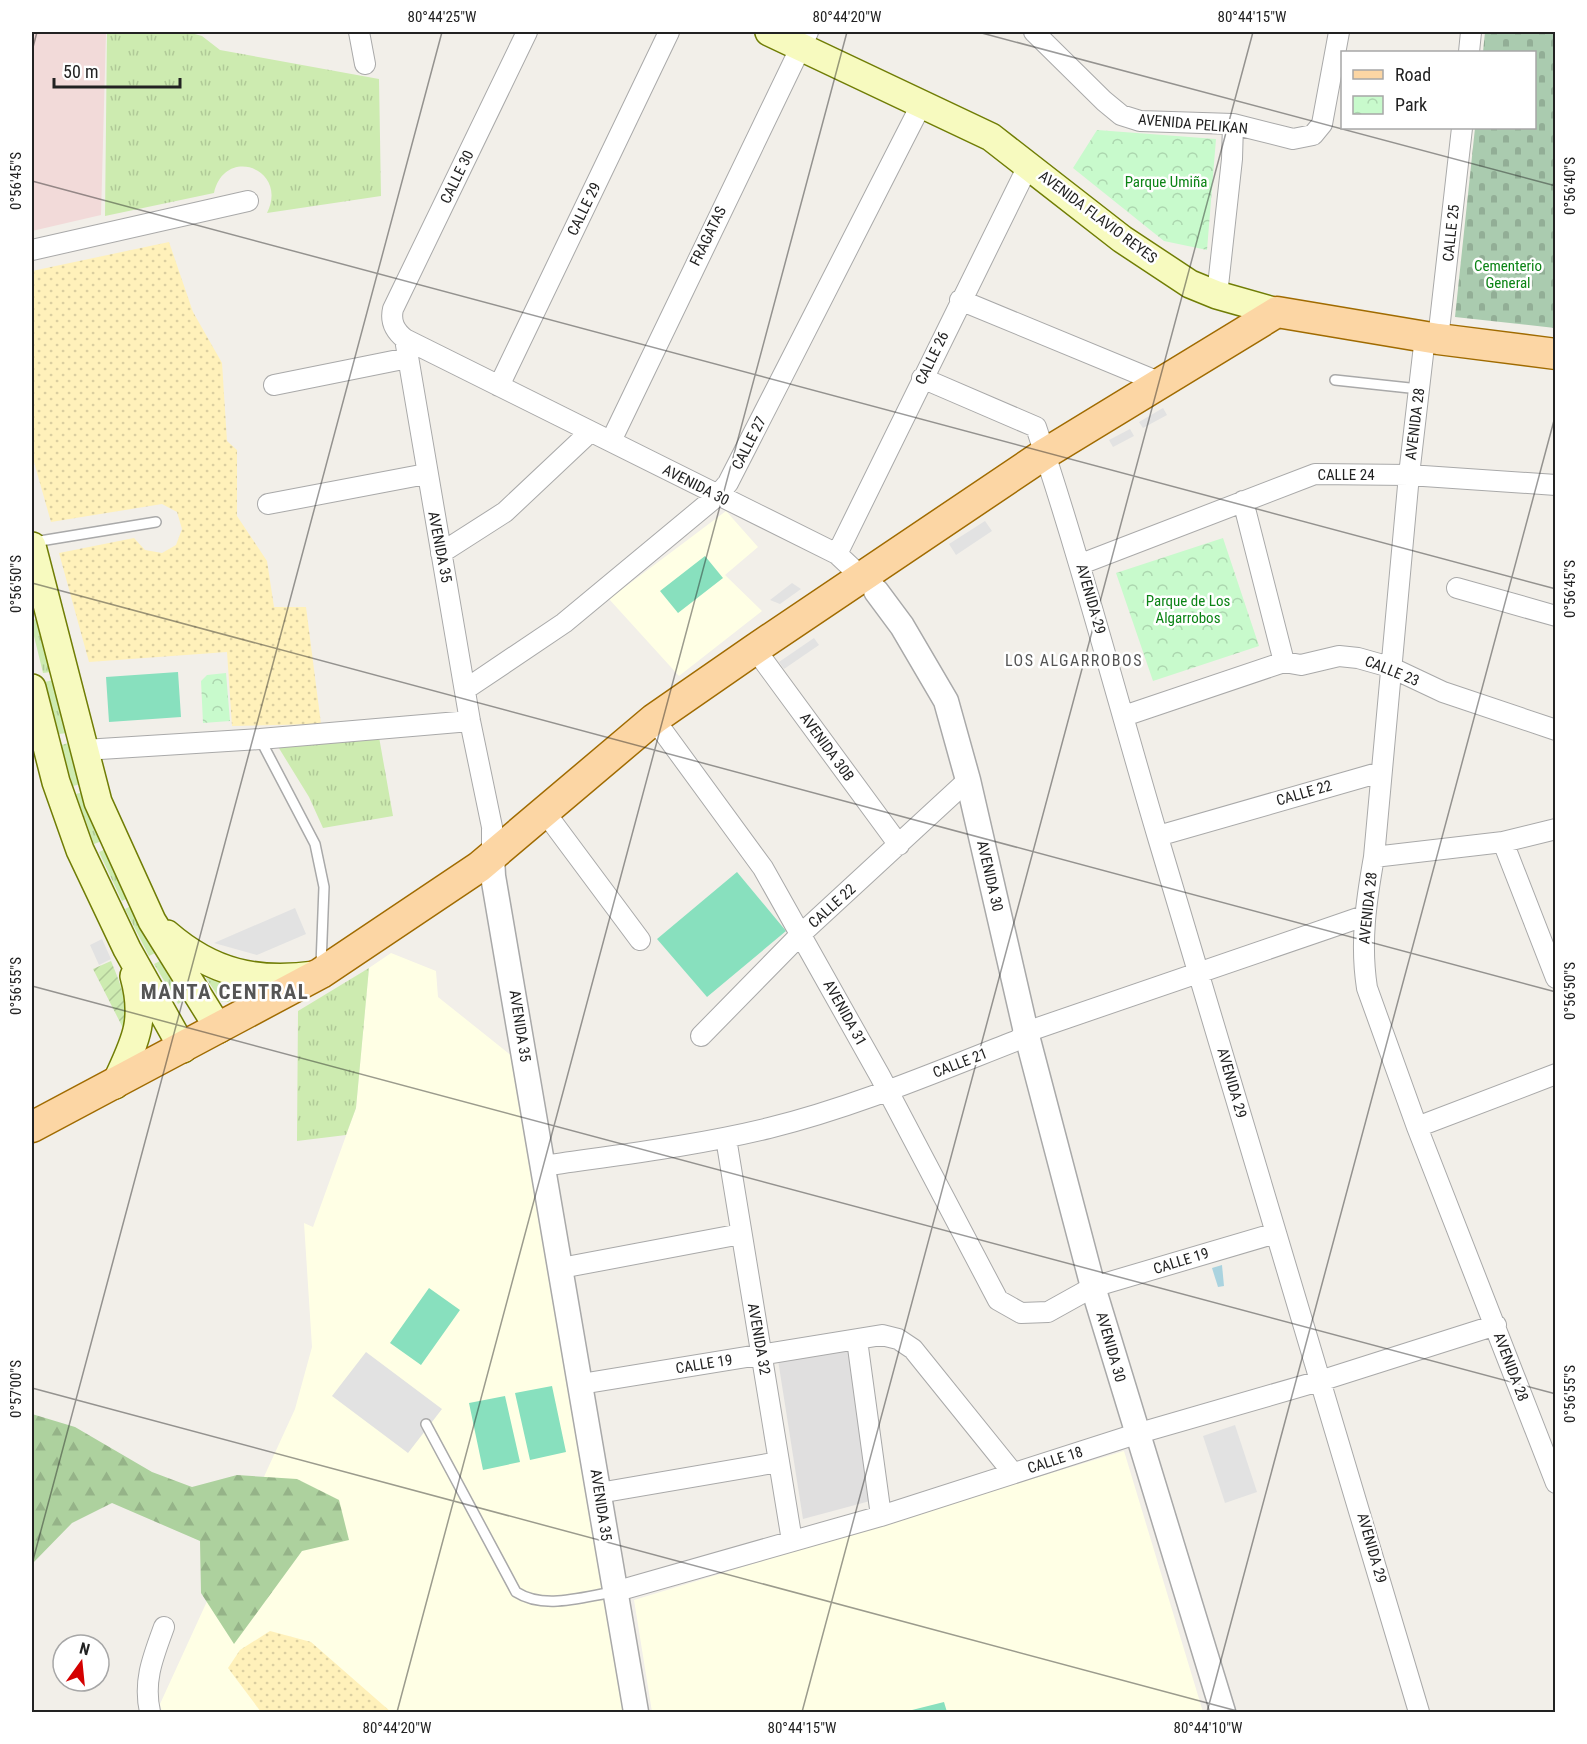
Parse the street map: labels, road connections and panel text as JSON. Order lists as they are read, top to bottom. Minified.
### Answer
{"streets":{"main road":["AVENIDA FLAVIO REYES"],"street":["AVENIDA PELIKAN","CALLE 30","CALLE 29","CALLE 25","FRAGATAS","CALLE 26","AVENIDA 28","CALLE 27","CALLE 24","AVENIDA 30","AVENIDA 35","AVENIDA 29","CALLE 23","AVENIDA 30B","CALLE 22","AVENIDA 31","CALLE 21","CALLE 19","AVENIDA 32","CALLE 18"]},"crossings":[["CALLE 30","AVENIDA 30"],["CALLE 29","AVENIDA 30"],["AVENIDA FLAVIO REYES","CALLE 25"],["AVENIDA FLAVIO REYES","FRAGATAS"],["AVENIDA FLAVIO REYES","CALLE 26"],["AVENIDA FLAVIO REYES","AVENIDA 28"],["AVENIDA FLAVIO REYES","CALLE 27"],["CALLE 25","AVENIDA 28"],["FRAGATAS","AVENIDA 30"],["CALLE 26","AVENIDA 30"],["CALLE 26","AVENIDA 29"],["AVENIDA 28","CALLE 24"],["AVENIDA 28","CALLE 23"],["AVENIDA 28","CALLE 22"],["AVENIDA 28","CALLE 21"],["AVENIDA 28","CALLE 18"],["CALLE 27","AVENIDA 30"],["CALLE 27","AVENIDA 35"],["CALLE 24","AVENIDA 29"],["AVENIDA 30","AVENIDA 35"],["AVENIDA 30","CALLE 22"],["AVENIDA 30","CALLE 21"],["AVENIDA 30","CALLE 19"],["AVENIDA 30","CALLE 18"],["AVENIDA 35","CALLE 21"],["AVENIDA 35","CALLE 19"],["AVENIDA 35","CALLE 18"],["AVENIDA 29","CALLE 23"],["AVENIDA 29","CALLE 22"],["AVENIDA 29","CALLE 21"],["AVENIDA 29","CALLE 19"],["AVENIDA 29","CALLE 18"],["AVENIDA 30B","CALLE 22"],["CALLE 22","AVENIDA 31"],["AVENIDA 31","CALLE 21"],["AVENIDA 31","CALLE 19"],["CALLE 21","AVENIDA 32"],["CALLE 19","AVENIDA 32"],["CALLE 19","CALLE 18"],["AVENIDA 32","CALLE 18"]],"districts":["LOS ALGARROBOS","MANTA CENTRAL"],"parks":["Parque Umiña","Cementerio General","Parque de Los Algarrobos"],"legend":["Road","Park"],"scale_bar":"50 m","north":"top","coordinates":["80°44'25\"W","80°44'20\"W","80°44'15\"W","0°56'45\"S","0°56'40\"S","0°56'50\"S","0°56'55\"S","0°57'00\"S","80°44'10\"W"]}
